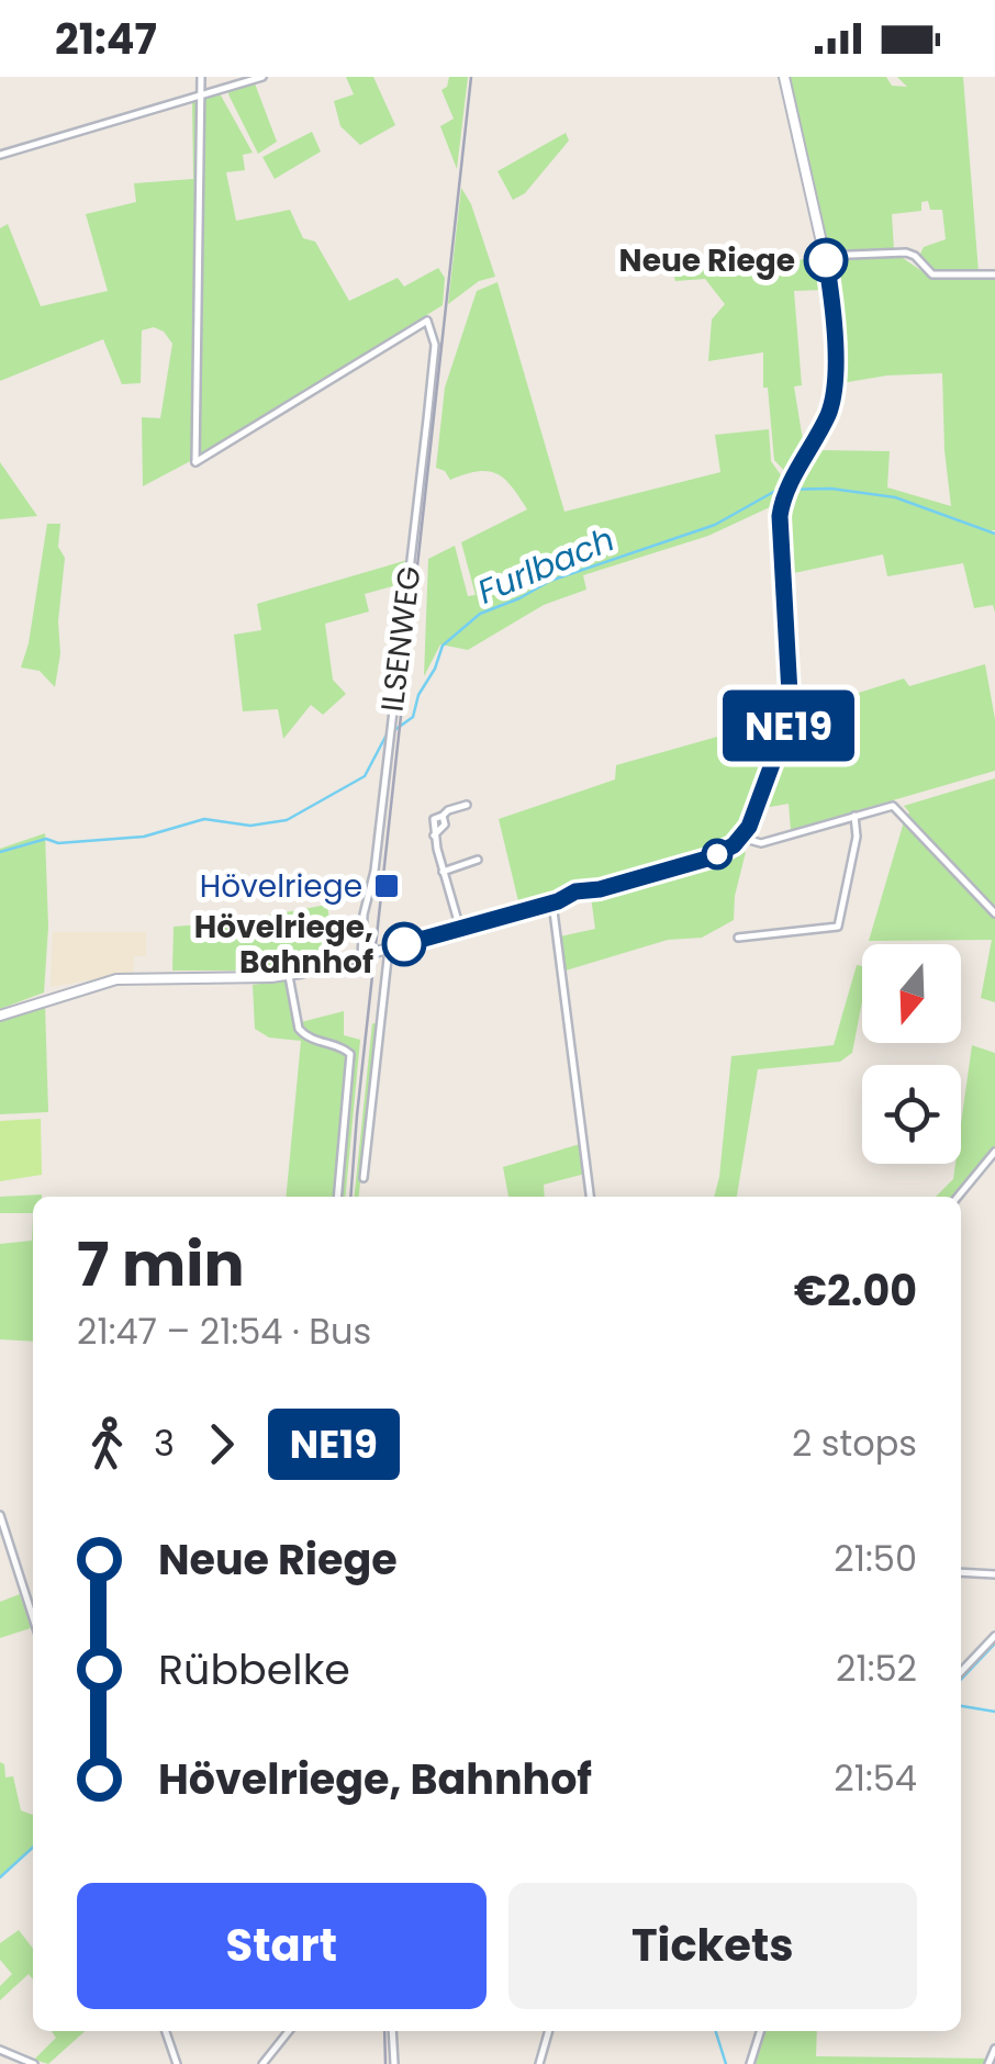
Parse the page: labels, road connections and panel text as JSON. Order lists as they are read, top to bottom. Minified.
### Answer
{"streets":{"street":["ILSENWEG"]},"water":["Furlbach"],"places":{"other":["Neue Riege","Hövelriege, Bahnhof"],"transit":["Hövelriege"]},"lines":["bus line NE19"],"north":"bottom","page":{"status":"21:47","on_map":"NE19","heading":["7 min","21:47 – 21:54 · Bus","€2.00"],"legs":["3","NE19","2 stops"],"list":[{"name":"Neue Riege","value":"21:50"},{"name":"Rübbelke","value":"21:52"},{"name":"Hövelriege, Bahnhof","value":"21:54"}],"buttons":["Start","Tickets"]}}
